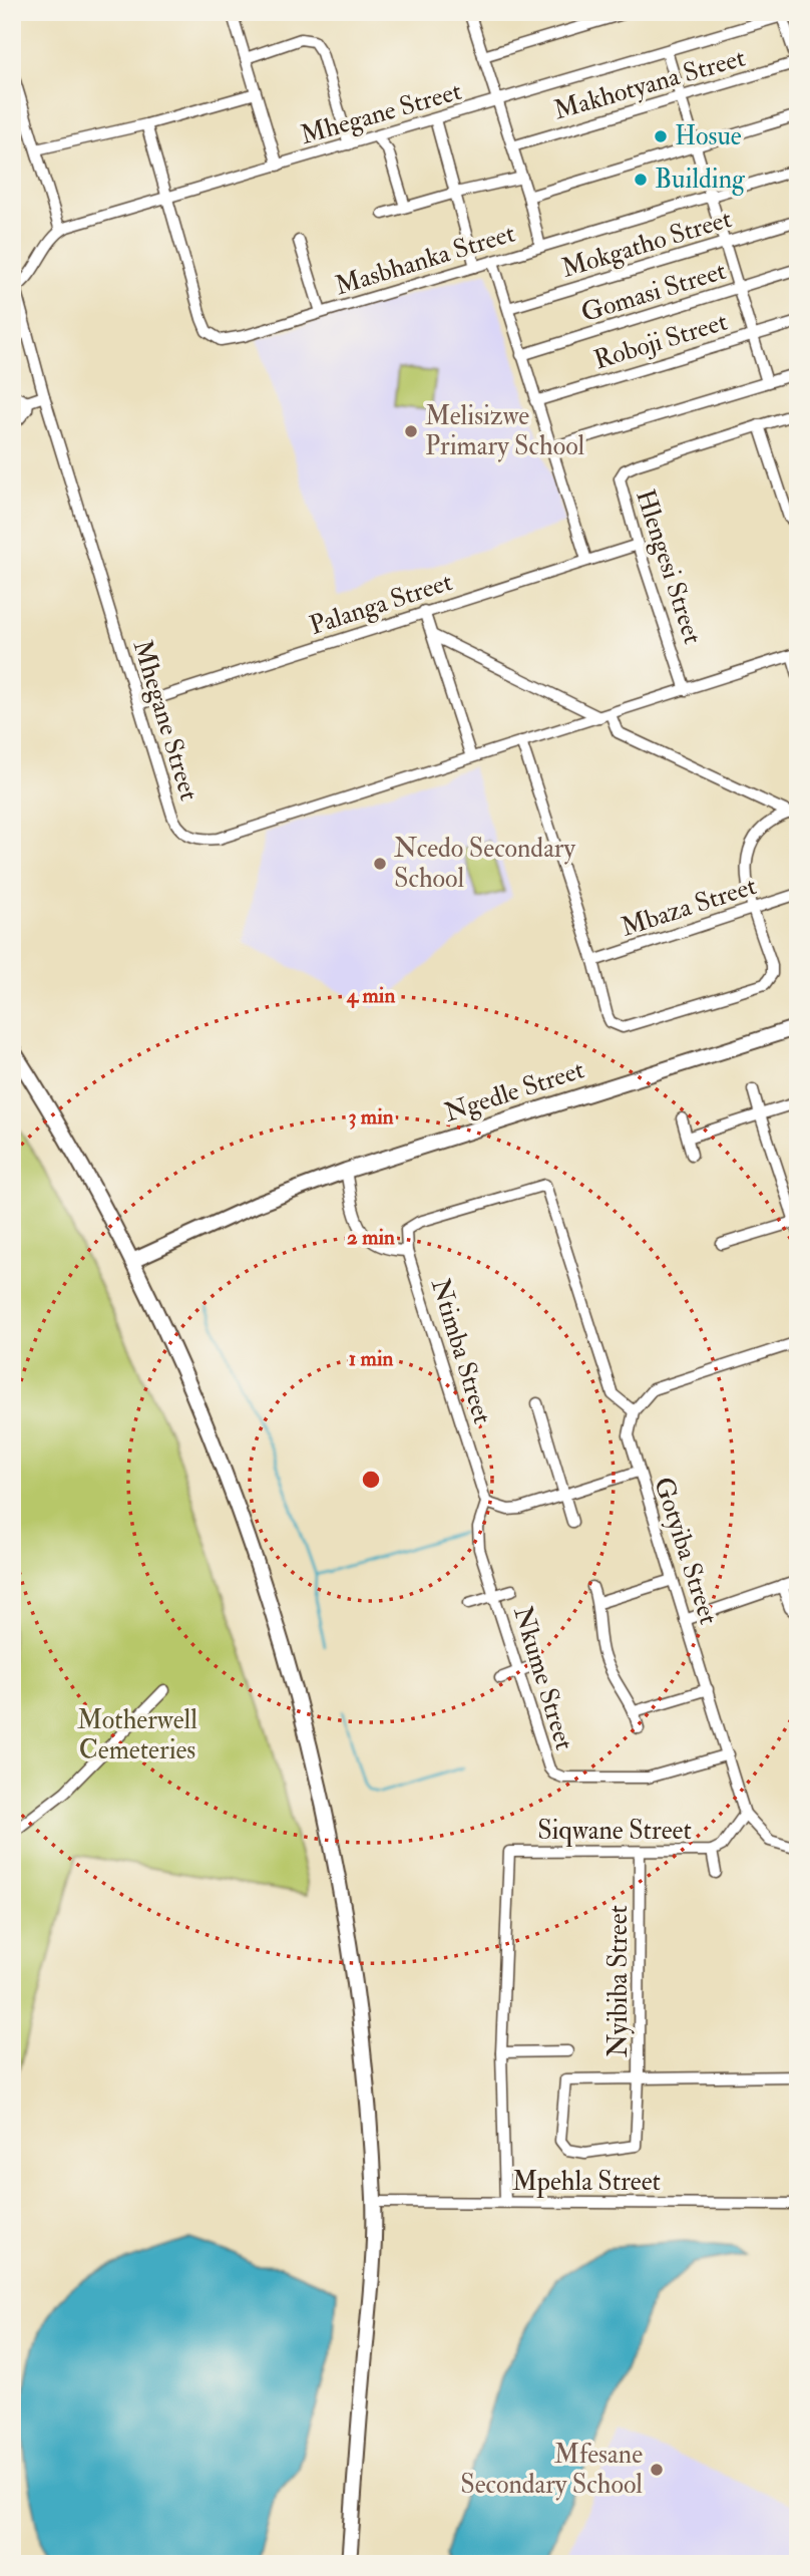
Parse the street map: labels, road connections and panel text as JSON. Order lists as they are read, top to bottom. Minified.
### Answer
{"streets":{"main road":["Ngedle Street"],"street":["Makhotyana Street","Mhegane Street","Mokgatho Street","Masbhanka Street","Gomasi Street","Roboji Street","Hlengesi Street","Palanga Street","Mbaza Street","Ntimba Street","Gotyiba Street","Nkume Street","Siqwane Street","Nyibiba Street","Mpehla Street"]},"crossings":[["Mhegane Street","Masbhanka Street"],["Mhegane Street","Hlengesi Street"],["Mhegane Street","Palanga Street"],["Hlengesi Street","Palanga Street"],["Ntimba Street","Gotyiba Street"],["Ntimba Street","Nkume Street"],["Gotyiba Street","Nkume Street"],["Gotyiba Street","Siqwane Street"],["Siqwane Street","Nyibiba Street"]],"parks":["Motherwell Cemeteries"],"places":["Hosue","Building","Melisizwe Primary School","Ncedo Secondary School","Mfesane Secondary School"],"rings":["4 min","3 min","2 min","1 min"]}
